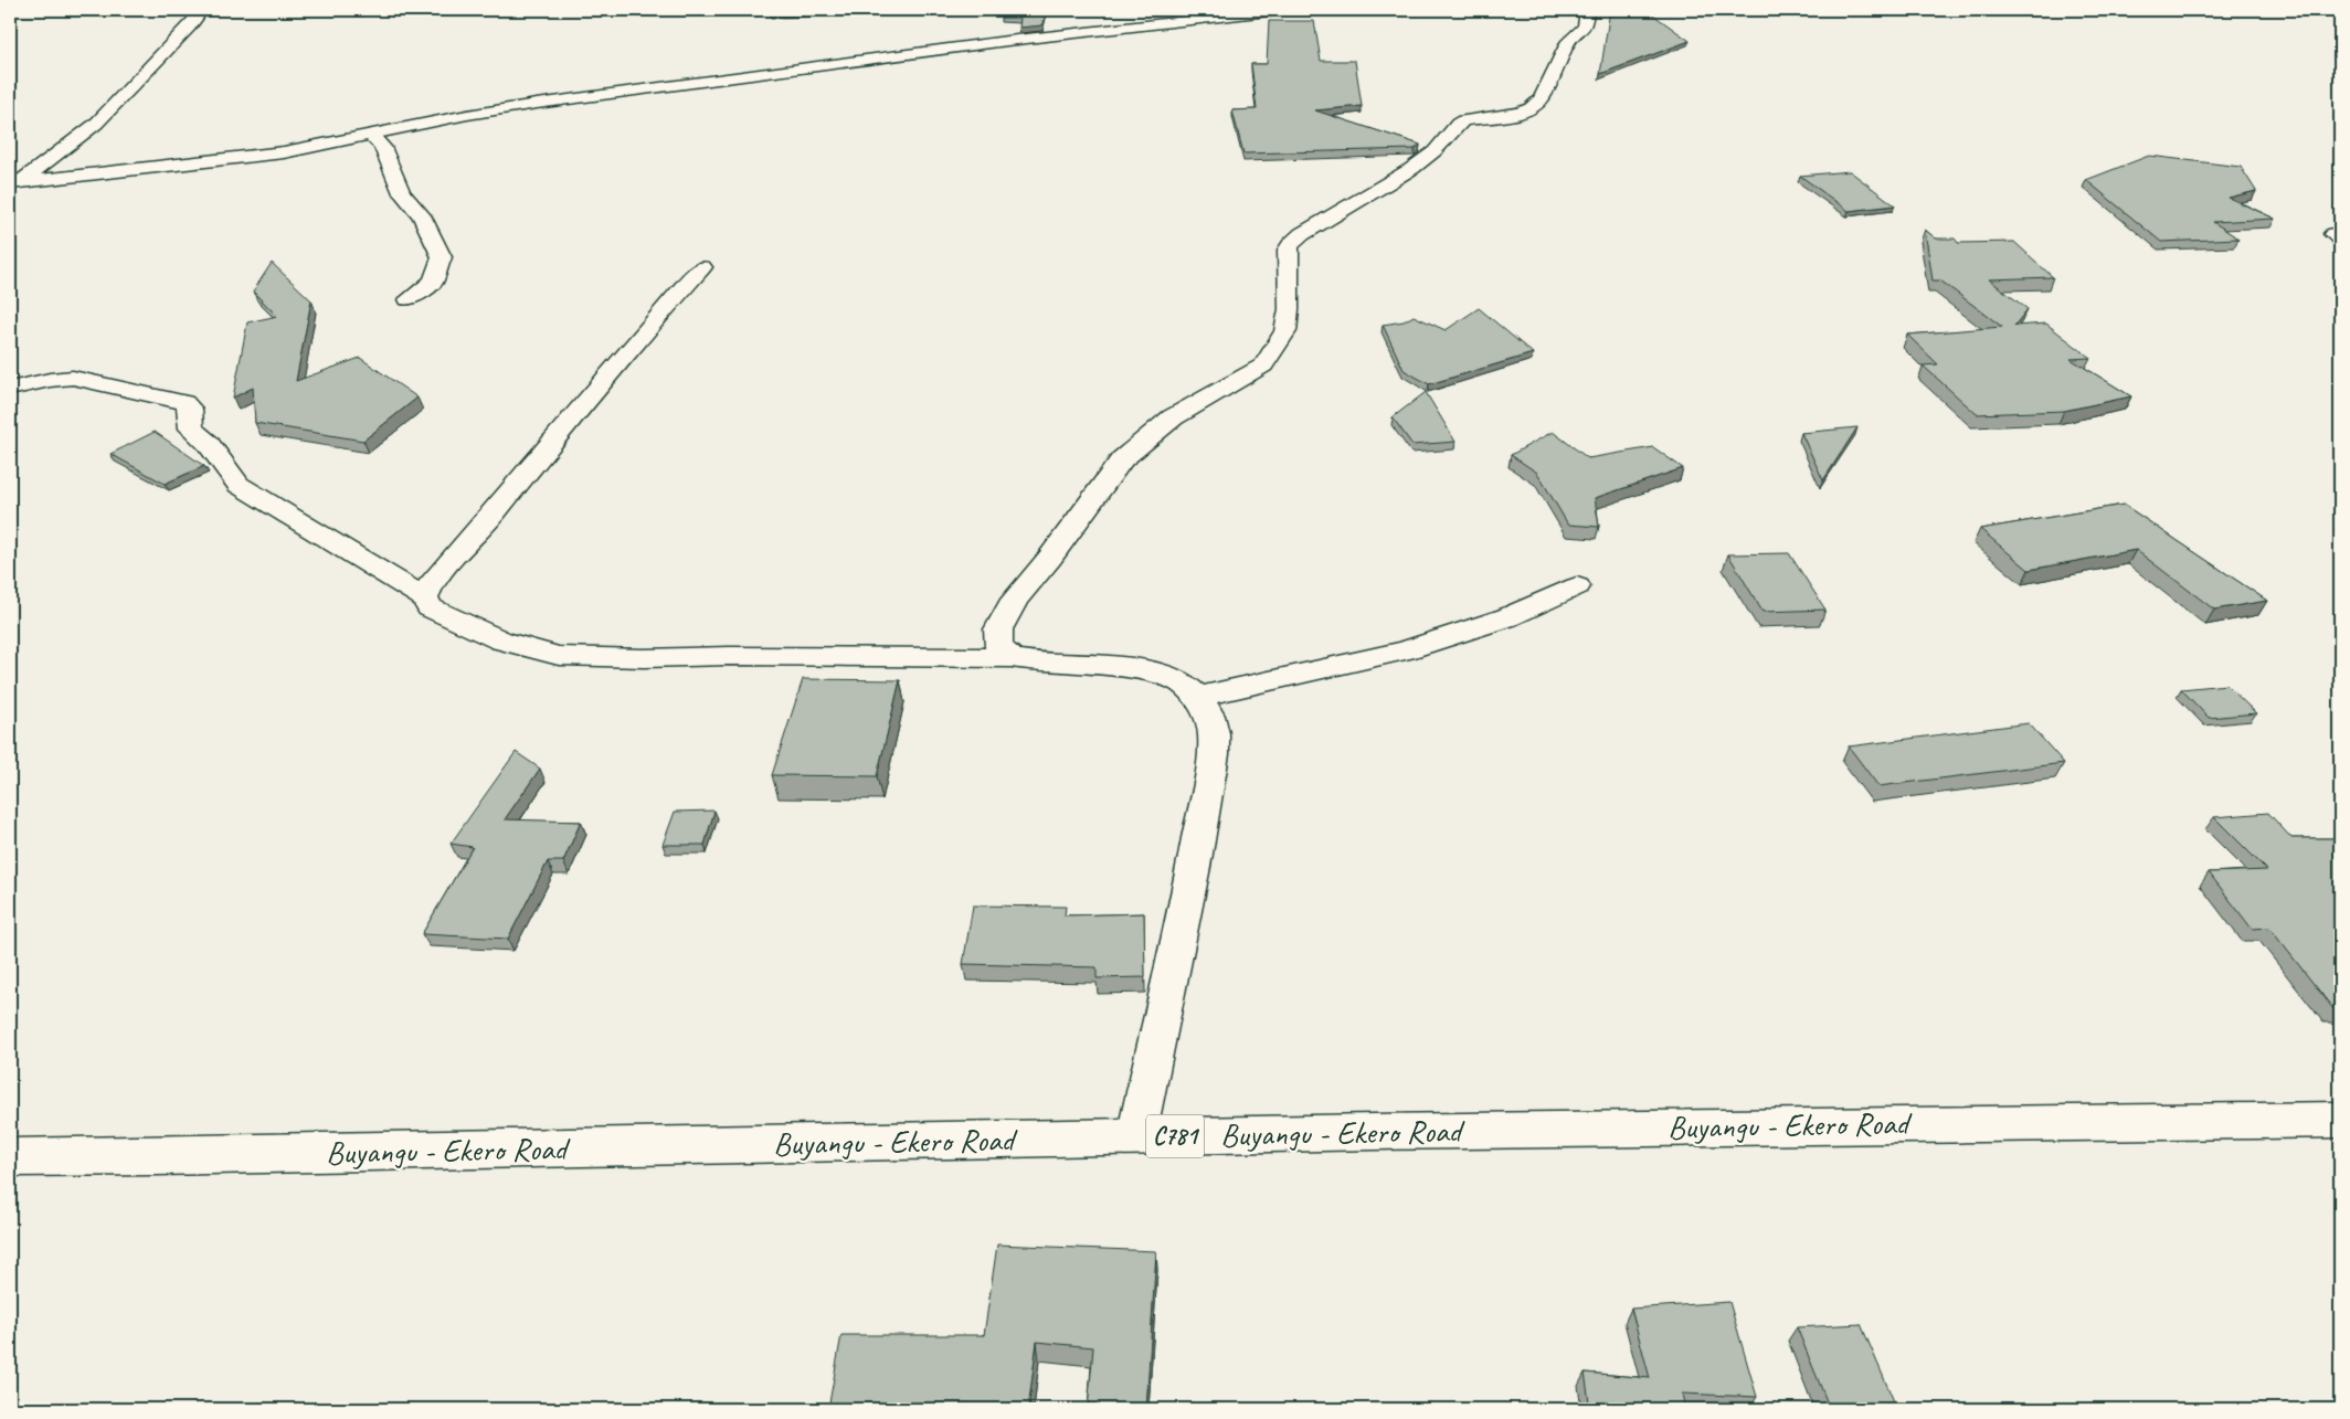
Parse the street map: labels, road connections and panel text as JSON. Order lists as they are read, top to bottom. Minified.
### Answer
{"streets":{"street":["Buyangu - Ekero Road","C781"]}}
